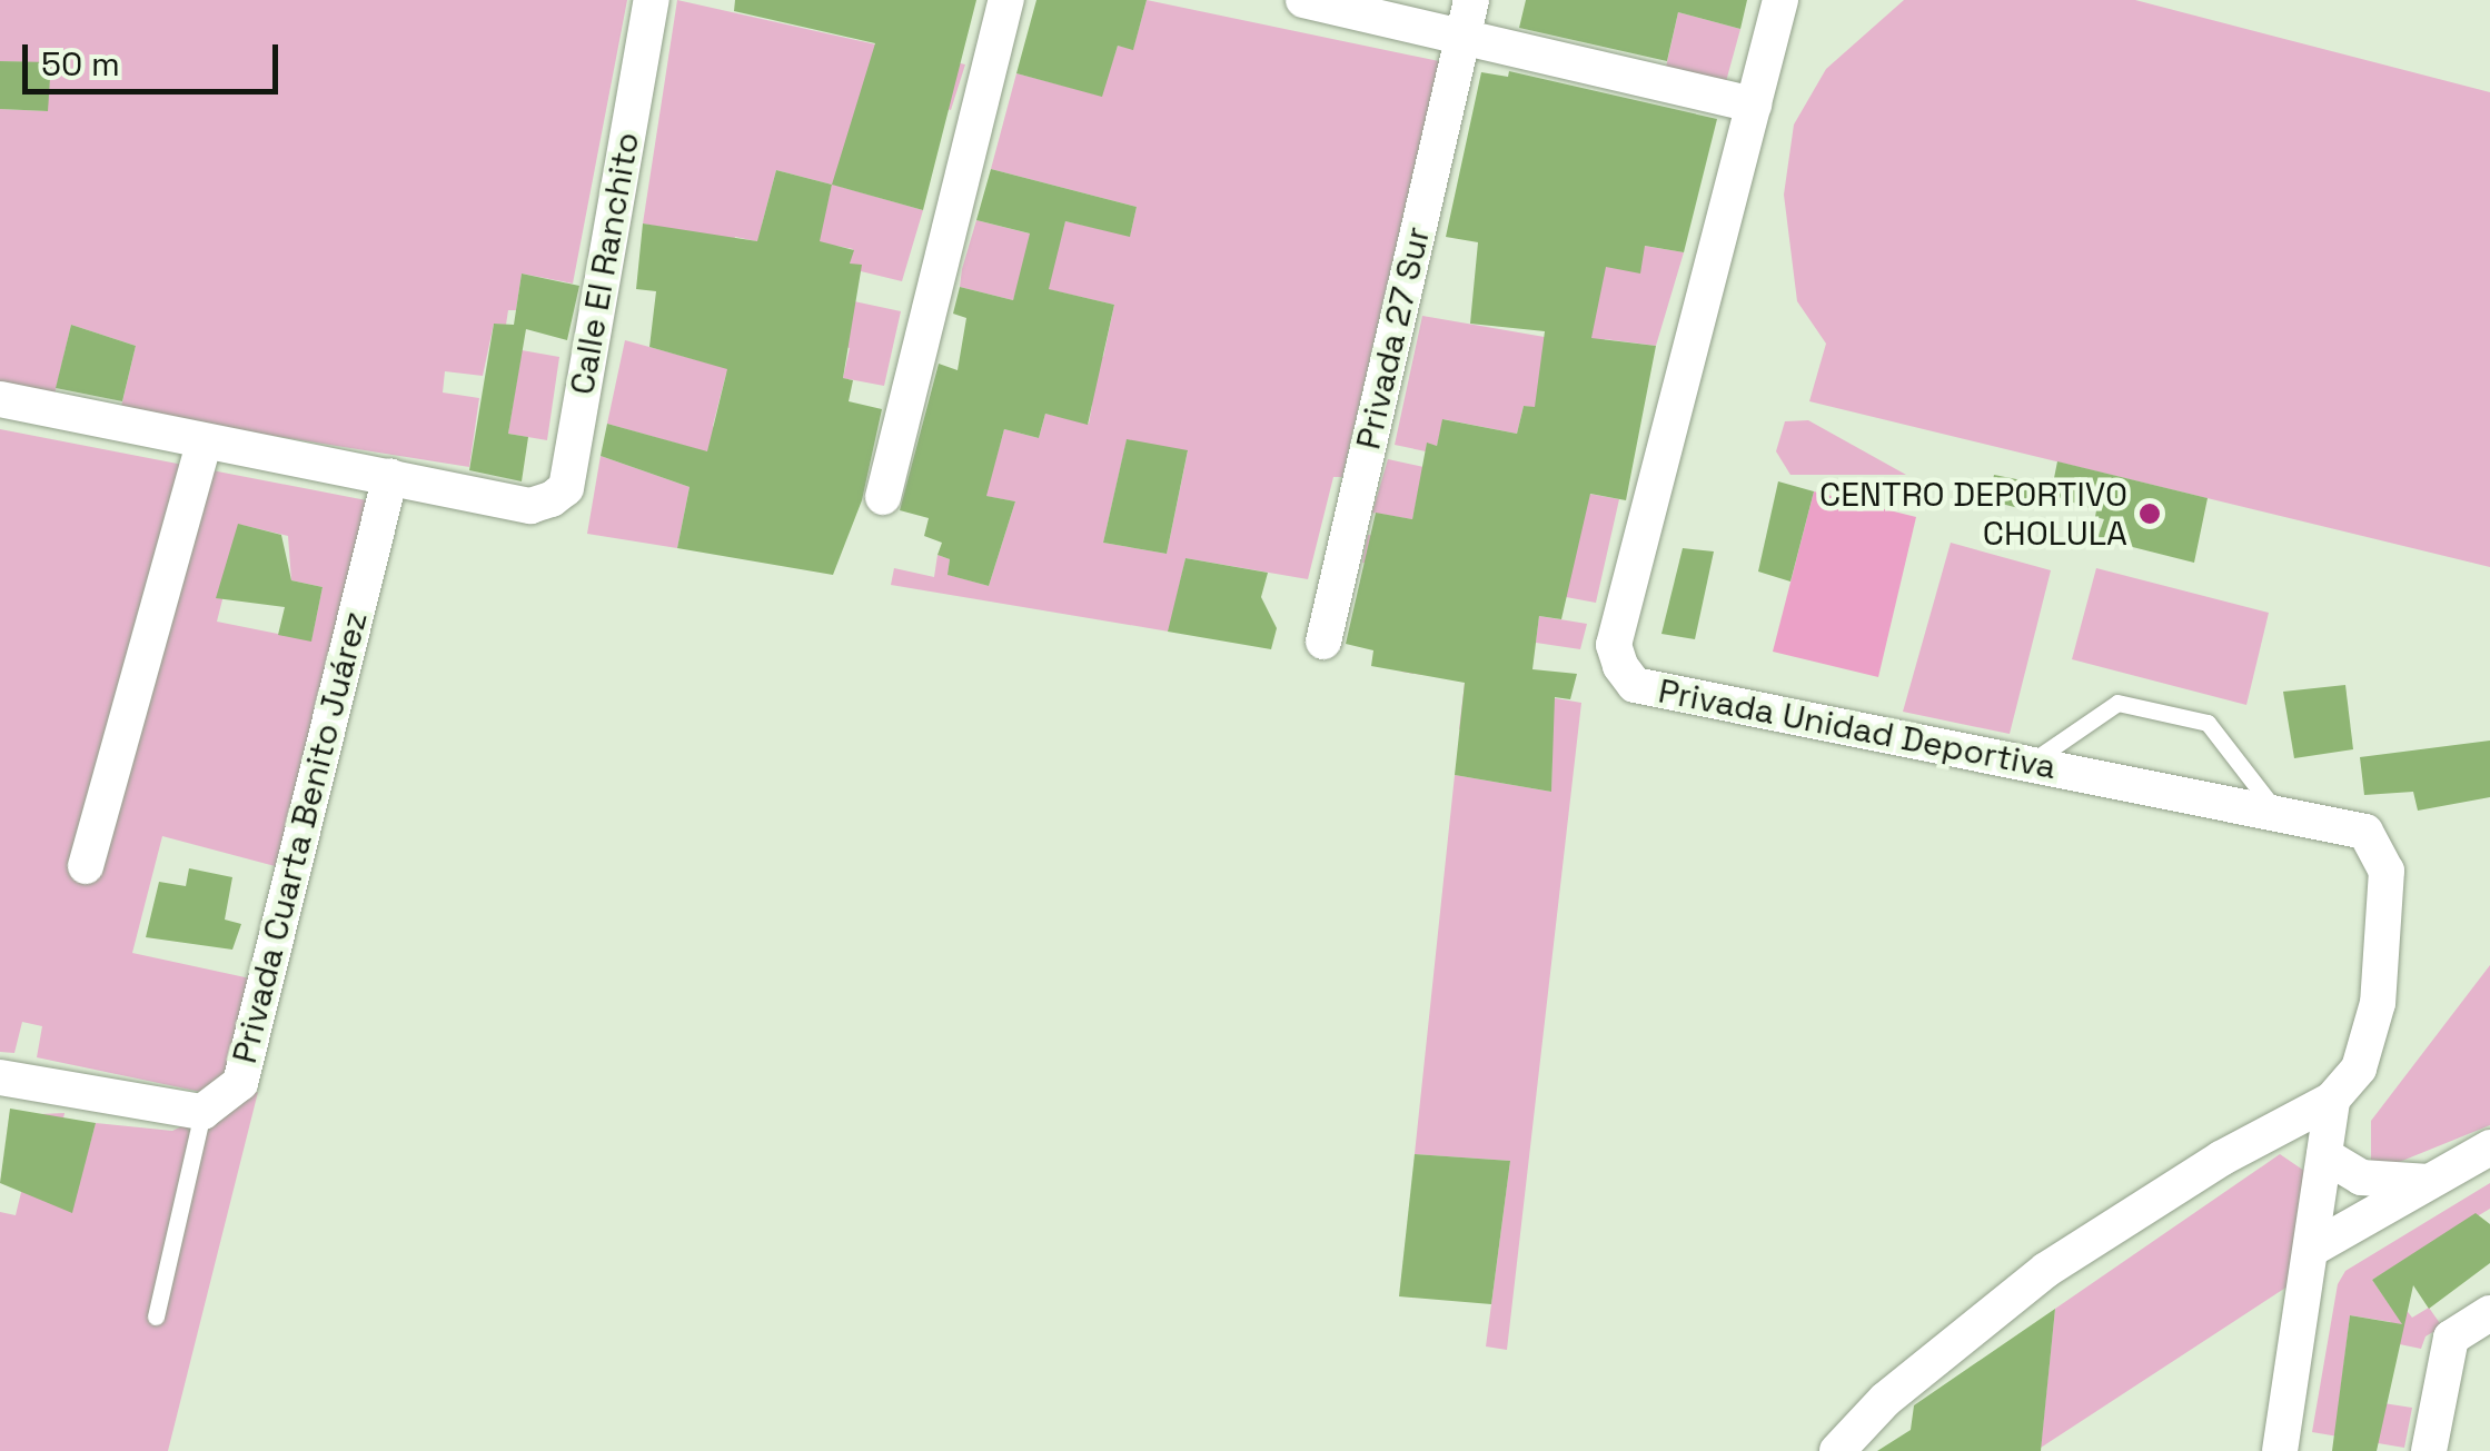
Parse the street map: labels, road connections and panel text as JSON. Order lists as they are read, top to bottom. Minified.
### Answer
{"streets":{"street":["Calle El Ranchito","Privada 27 Sur","Privada Unidad Deportiva","Privada Cuarta Benito Juárez"]},"crossings":[["Calle El Ranchito","Privada Cuarta Benito Juárez"]],"places":["CENTRO DEPORTIVO CHOLULA"],"scale_bar":"50 m"}
